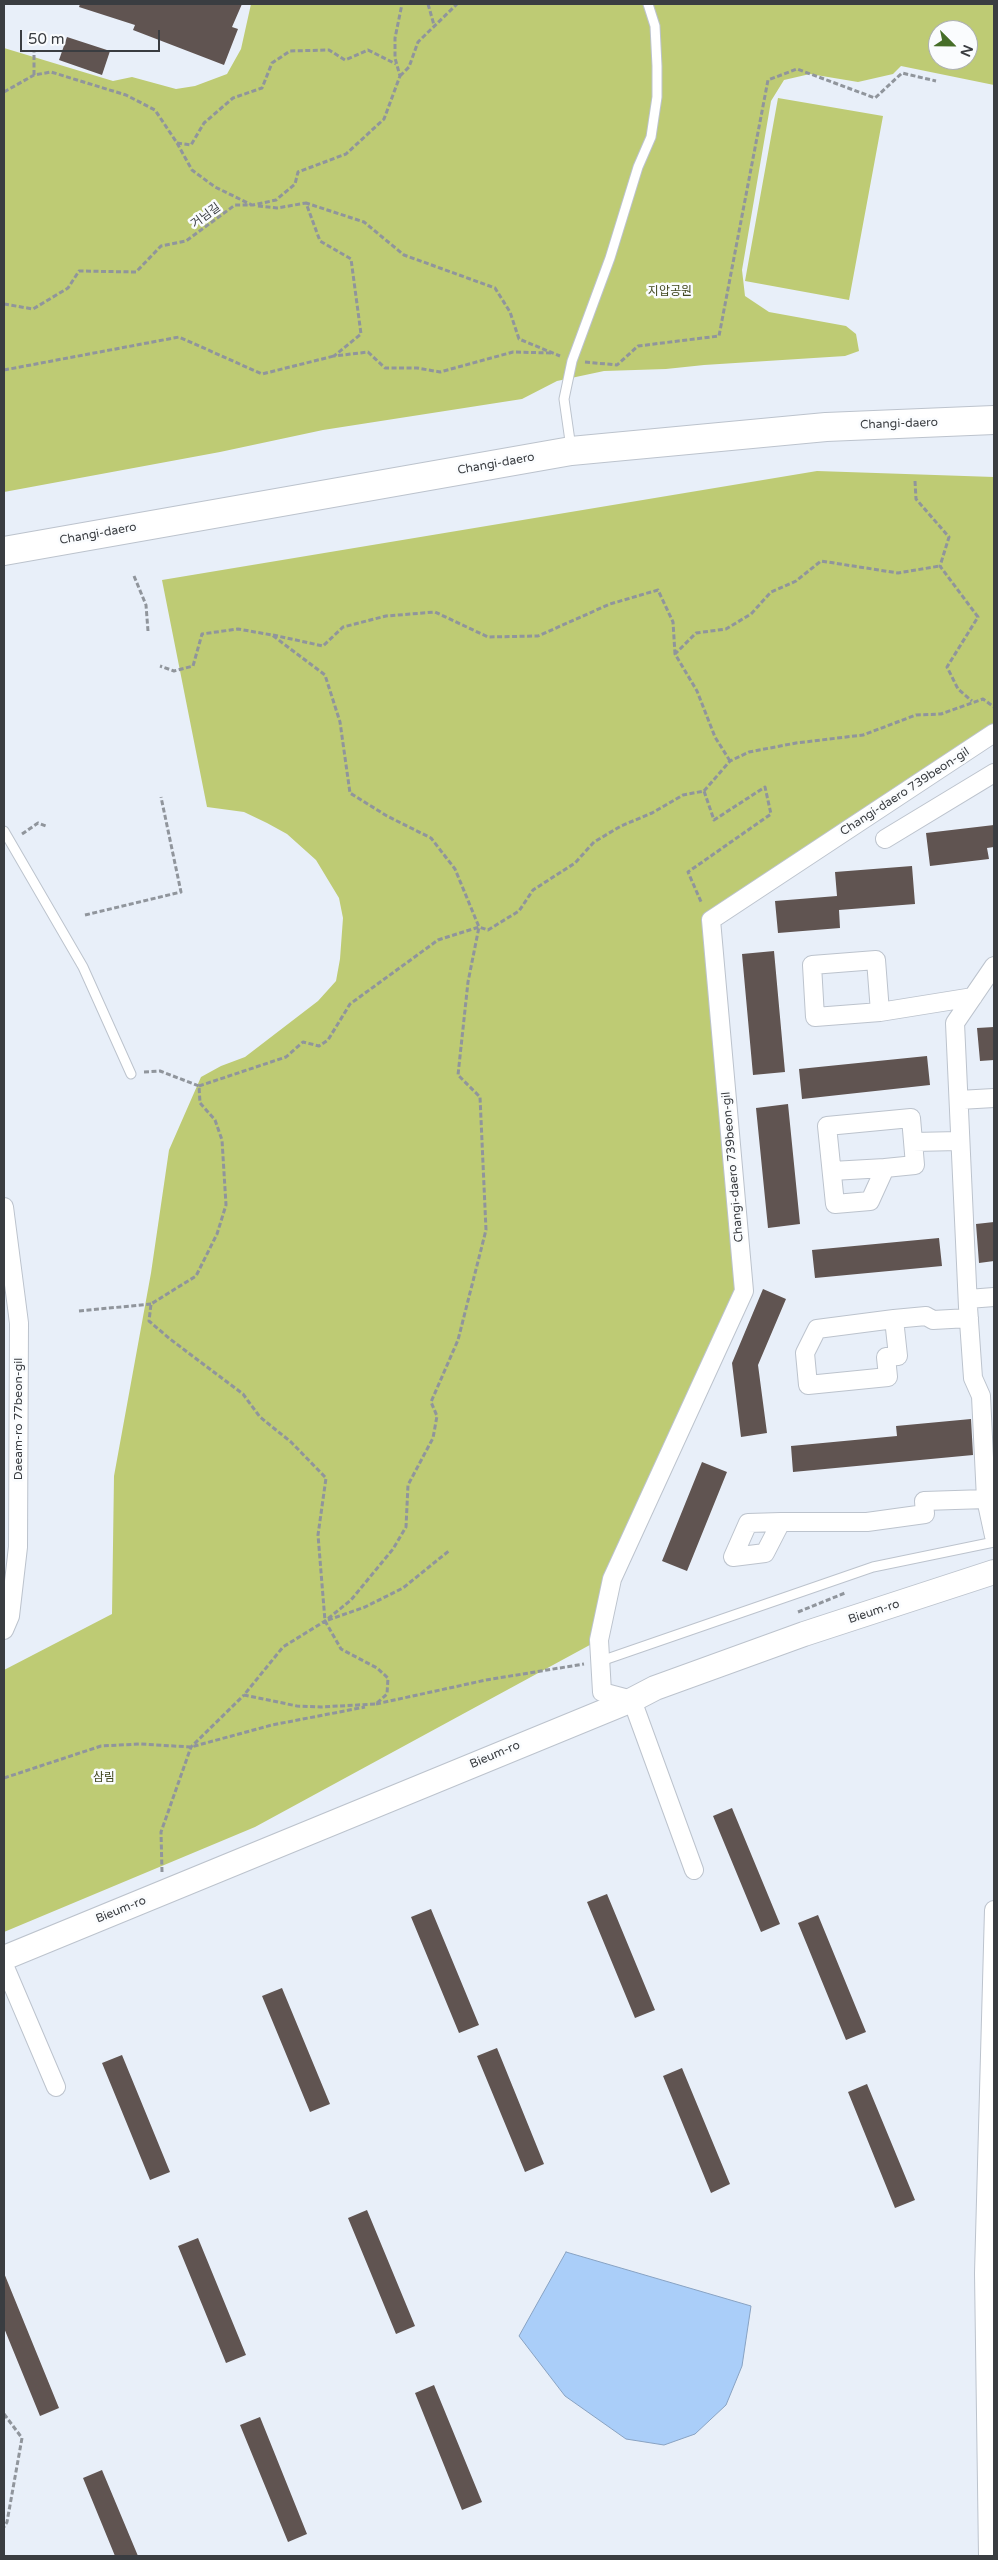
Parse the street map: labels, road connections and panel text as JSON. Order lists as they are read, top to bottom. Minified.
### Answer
{"streets":{"main road":["Changi-daero"],"street":["Changi-daero 739beon-gil","Daeam-ro 77beon-gil","Bieum-ro"],"path":["거님길"]},"crossings":[["Changi-daero 739beon-gil","Bieum-ro"]],"parks":["지압공원","삼림"],"scale_bar":"50 m","north":"bottom right"}
